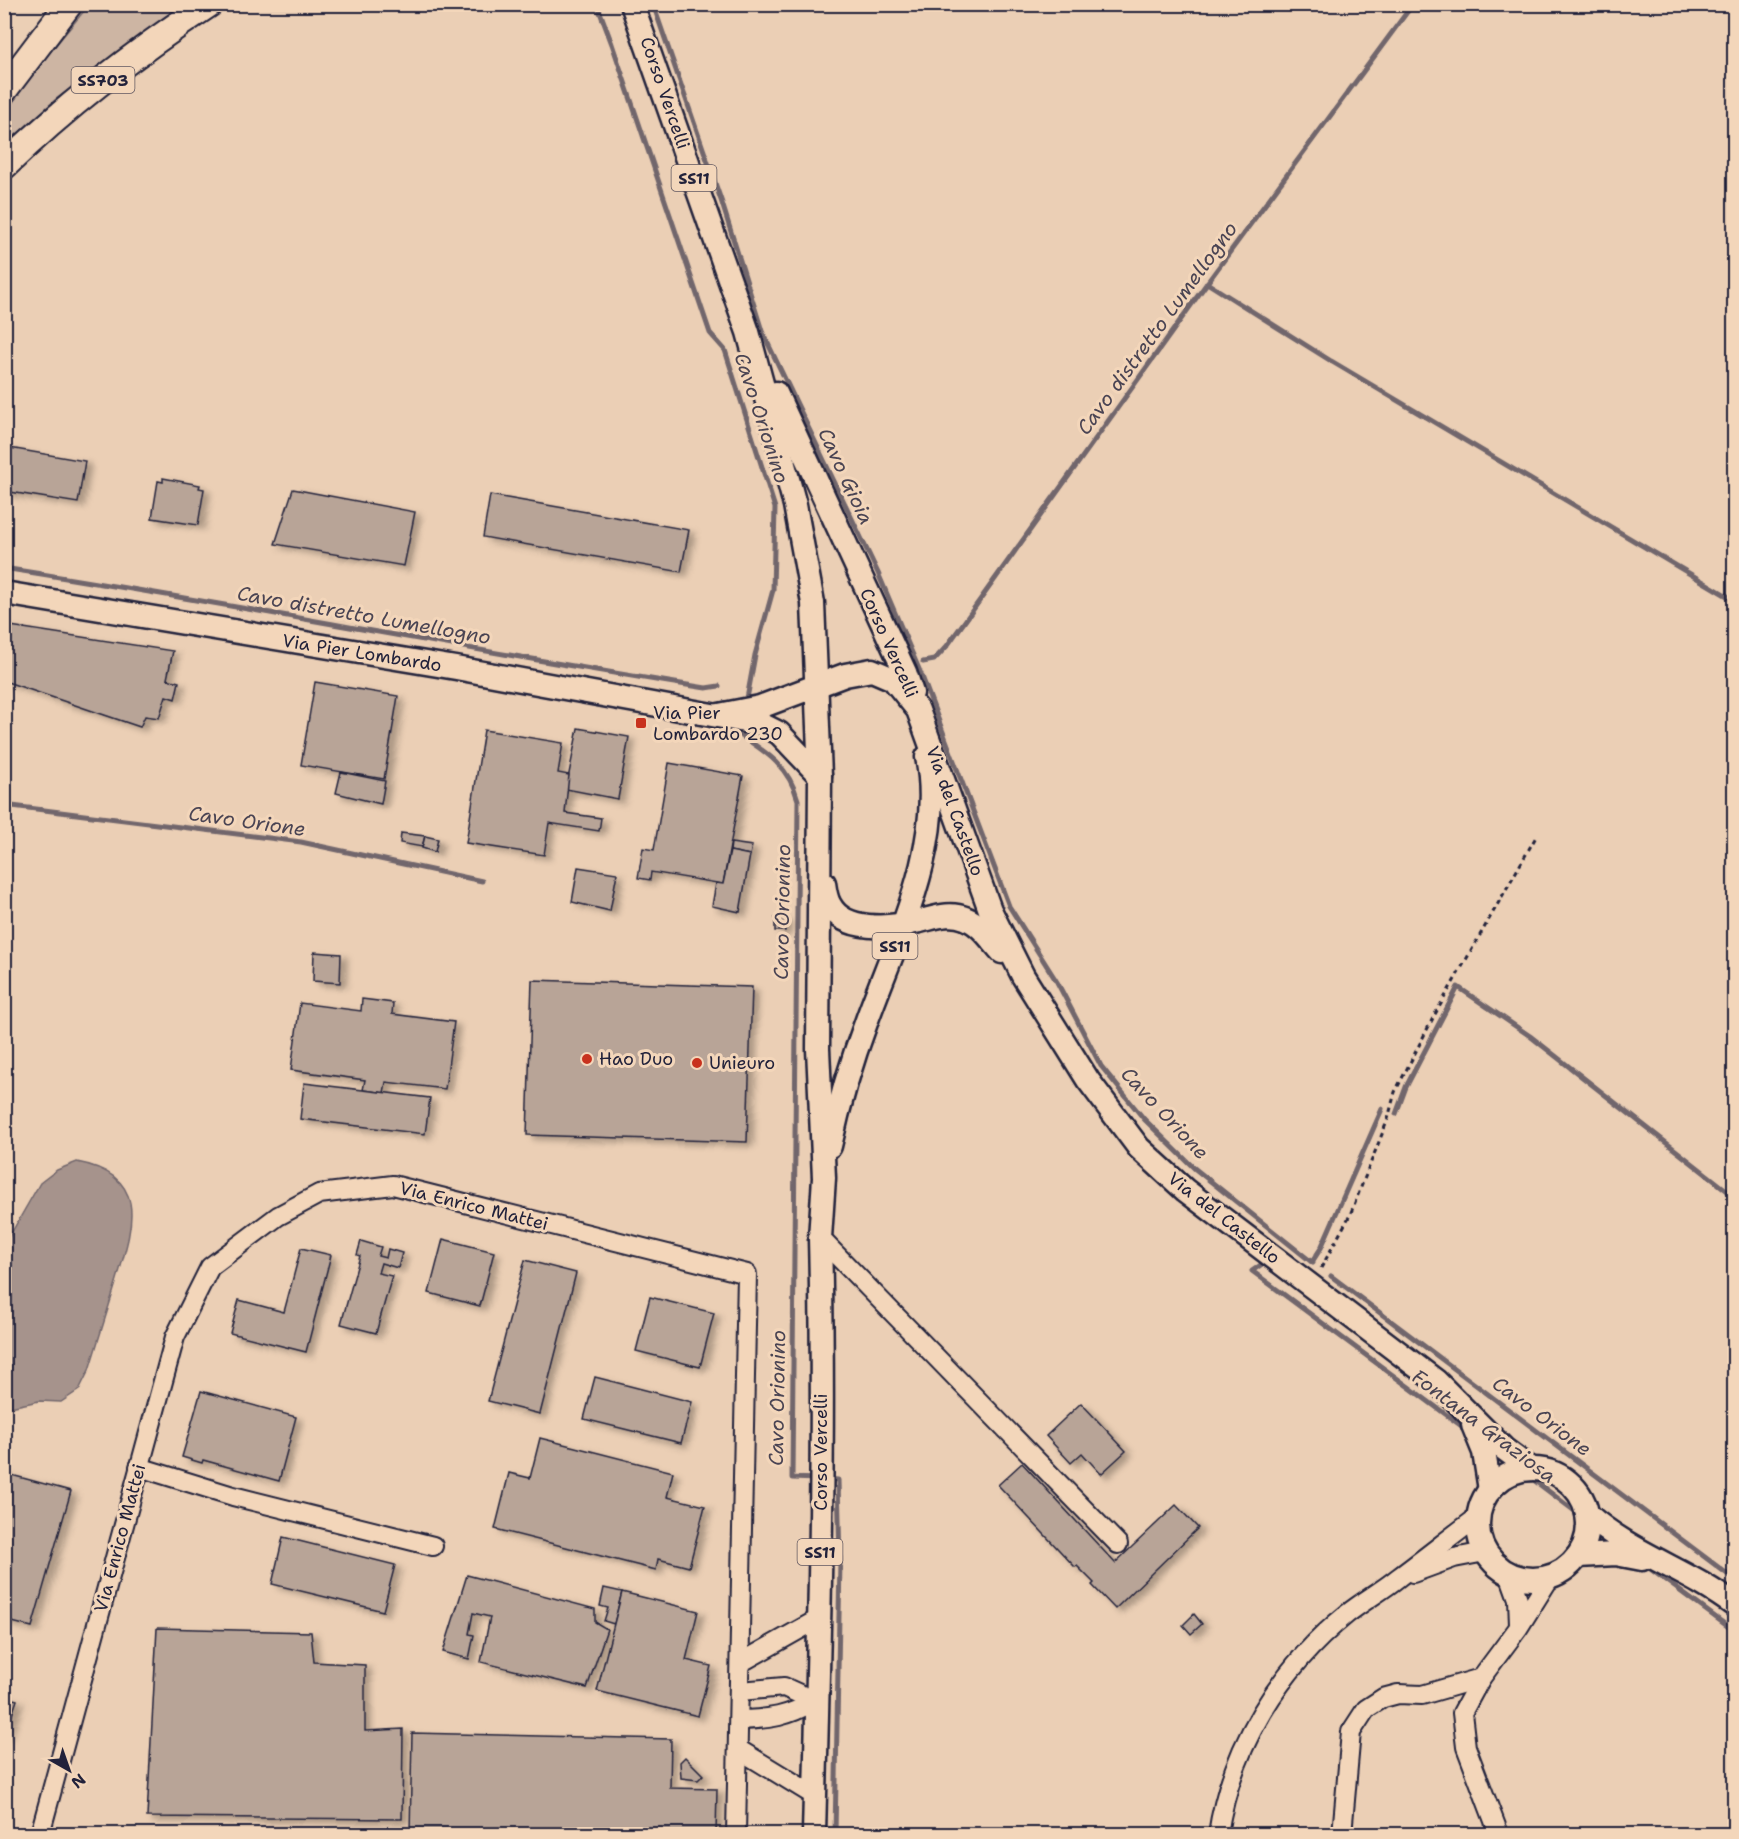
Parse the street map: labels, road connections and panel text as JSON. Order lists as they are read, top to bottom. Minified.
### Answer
{"streets":{"highway":["SS703"],"main road":["Corso Vercelli","SS11","Via Pier Lombardo","Via del Castello"],"street":["Via Enrico Mattei"]},"crossings":[["Corso Vercelli","Via Pier Lombardo"],["Corso Vercelli","Via del Castello"],["Via Pier Lombardo","Via del Castello"]],"water":["Cavo distretto Lumellogno","Cavo Orionino","Cavo Gioia","Cavo Orione","Fontana Graziosa"],"places":{"transit":["Via Pier Lombardo 230"],"other":["Hao Duo","Unieuro"]},"north":"bottom right"}
